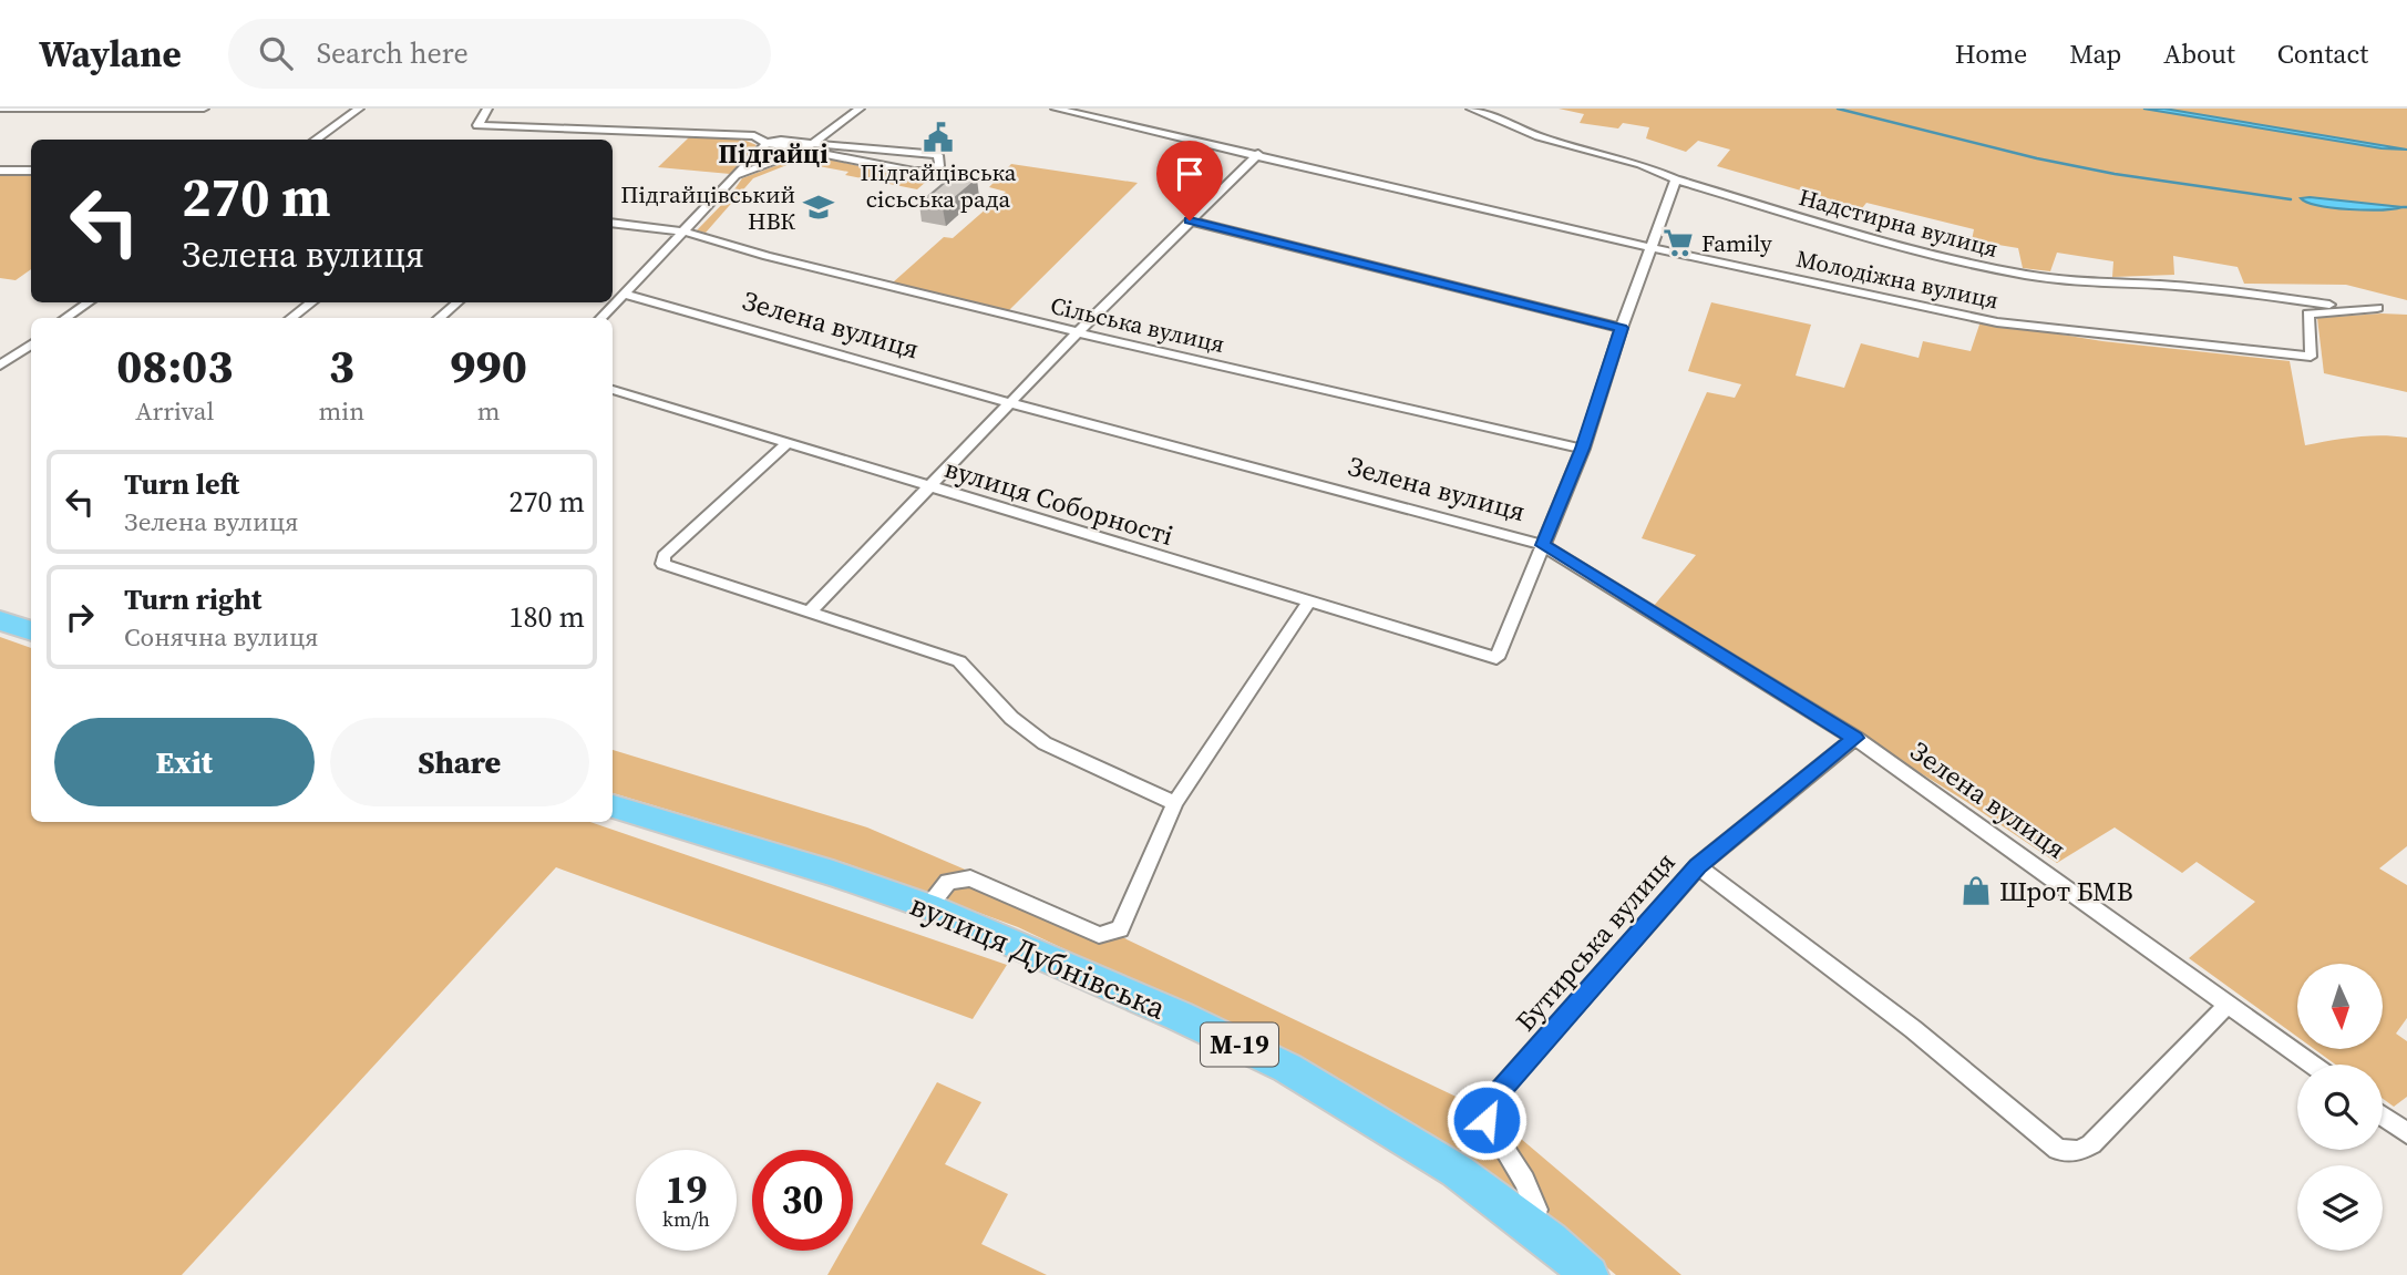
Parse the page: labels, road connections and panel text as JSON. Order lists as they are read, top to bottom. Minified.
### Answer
{"streets":{"highway":["вулиця Дубнівська","М-19"],"street":["Надстирна вулиця","Молодіжна вулиця","Зелена вулиця","Сільська вулиця","вулиця Соборності","Бутирська вулиця"]},"crossings":[["Надстирна вулиця","Молодіжна вулиця"],["Зелена вулиця","вулиця Соборності"],["Зелена вулиця","Бутирська вулиця"],["Бутирська вулиця","вулиця Дубнівська"]],"districts":["Підгайці"],"places":{"public building":["Підгайцівська сісьська рада"],"school or university":["Підгайцівський НВК"],"supermarket":["Family"],"shop":["Шрот БМВ"]},"north":"bottom","page":{"header":"Waylane","search":"Search here","nav":["Home","Map","About","Contact"],"turn":["270 m","Зелена вулиця"],"eta":["08:03","Arrival","3","min","990","m"],"list":[{"name":"Turn left","note":"Зелена вулиця","value":"270 m"},{"name":"Turn right","note":"Сонячна вулиця","value":"180 m"}],"buttons":["Exit","Share"],"speed":"19 km/h","limit":"30"}}
